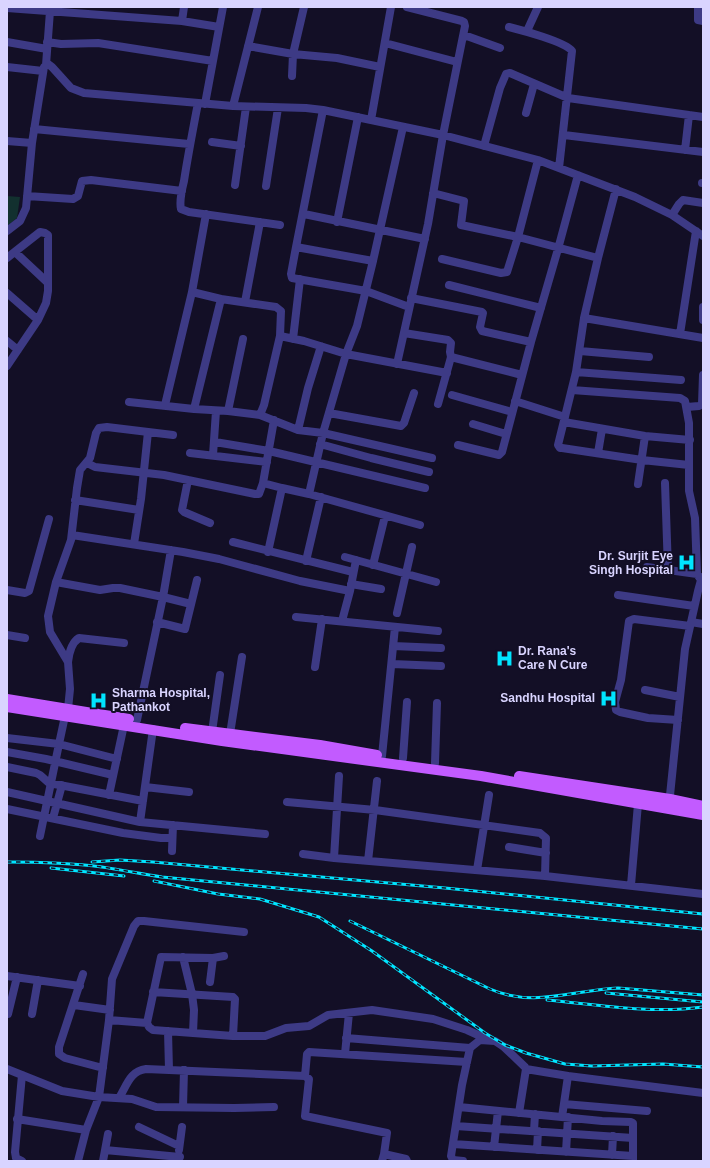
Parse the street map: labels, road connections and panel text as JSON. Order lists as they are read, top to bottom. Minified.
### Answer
{"places":{"hospital":["Dr. Surjit Eye Singh Hospital","Dr. Rana's Care N Cure","Sandhu Hospital","Sharma Hospital, Pathankot"]}}
